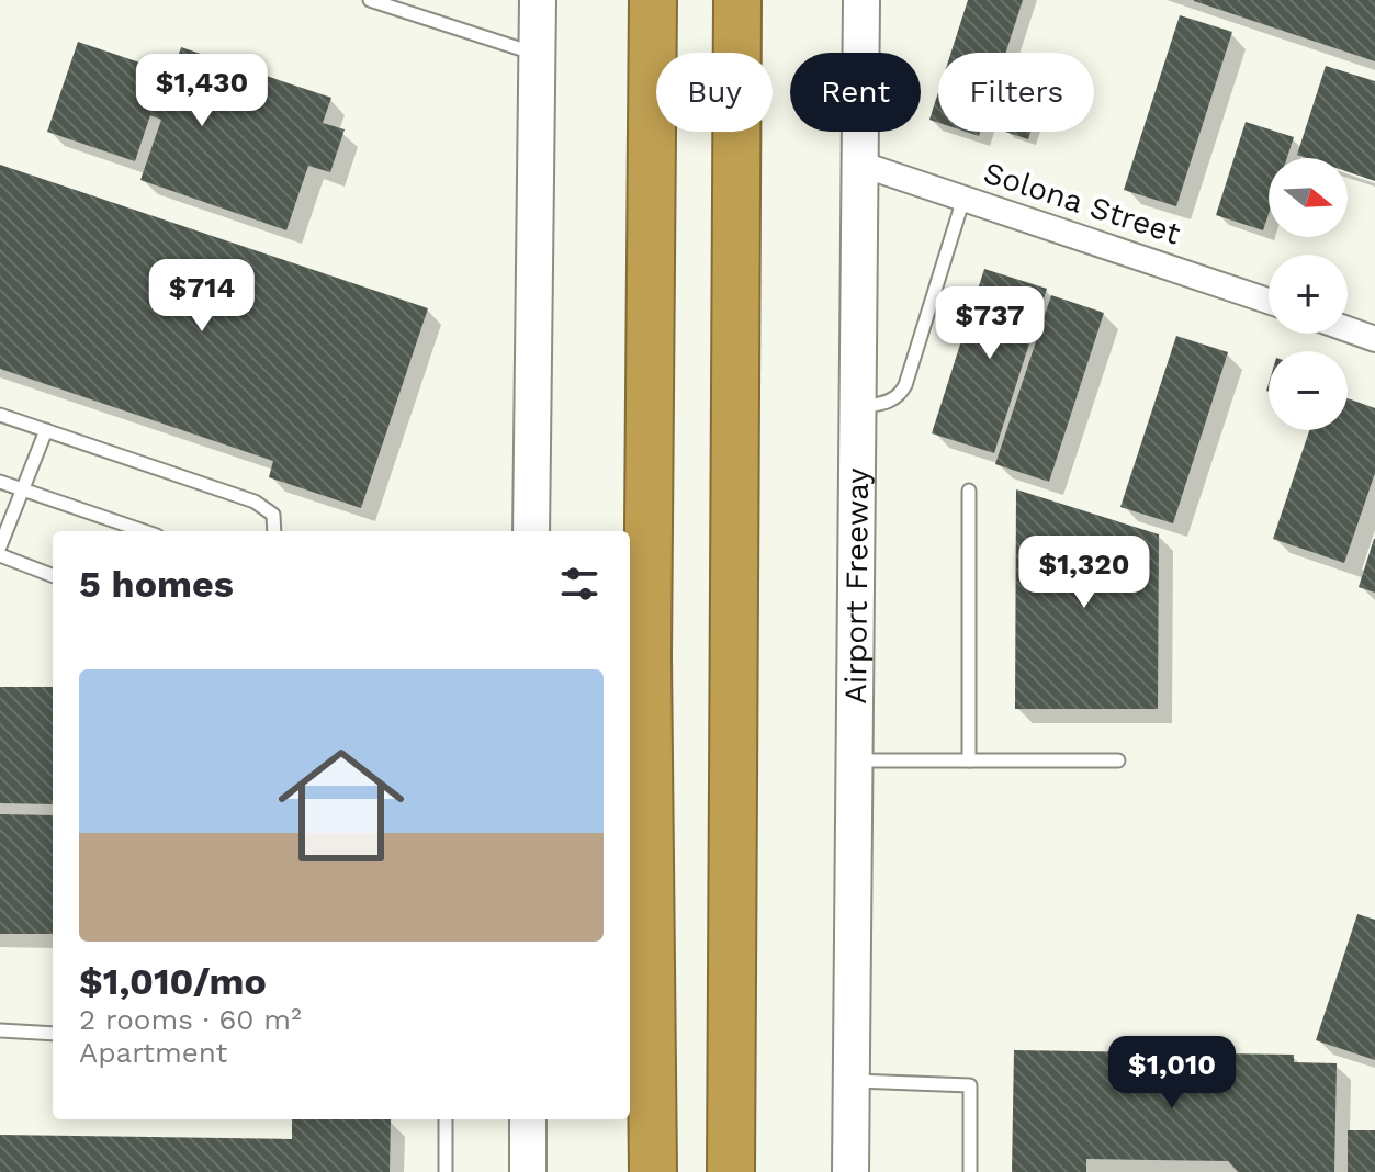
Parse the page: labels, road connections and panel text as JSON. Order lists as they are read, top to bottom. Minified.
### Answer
{"streets":{"main road":["Airport Freeway"],"street":["Solona Street"]},"crossings":[["Solona Street","Airport Freeway"]],"north":"right","page":{"chip":["Buy","Rent","Filters"],"price":["$1,430","$714","$737","$1,320","$1,010"],"map_buttons":["+","−"],"heading":"5 homes","list":[{"name":"$1,010/mo","note":"2 rooms · 60 m² · Apartment"}]}}
